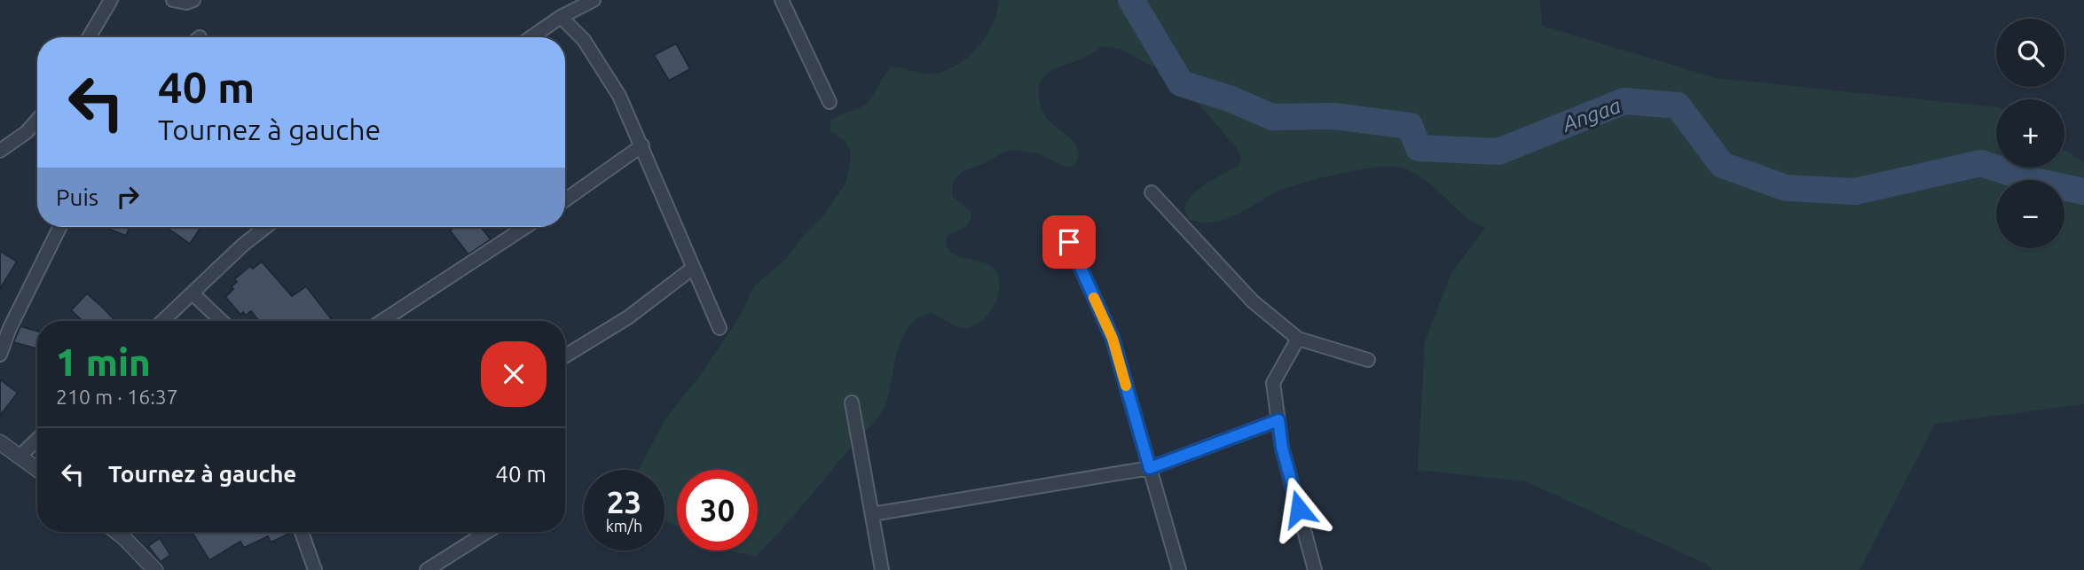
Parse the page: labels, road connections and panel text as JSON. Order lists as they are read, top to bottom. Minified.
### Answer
{"water":["Angaa"],"page":{"map_buttons":["+","−"],"turn":["40 m","Tournez à gauche"],"then":"Puis","heading":["1 min","210 m · 16:37"],"list":[{"name":"Tournez à gauche","value":"40 m"}],"speed":"23 km/h","limit":"30"}}
